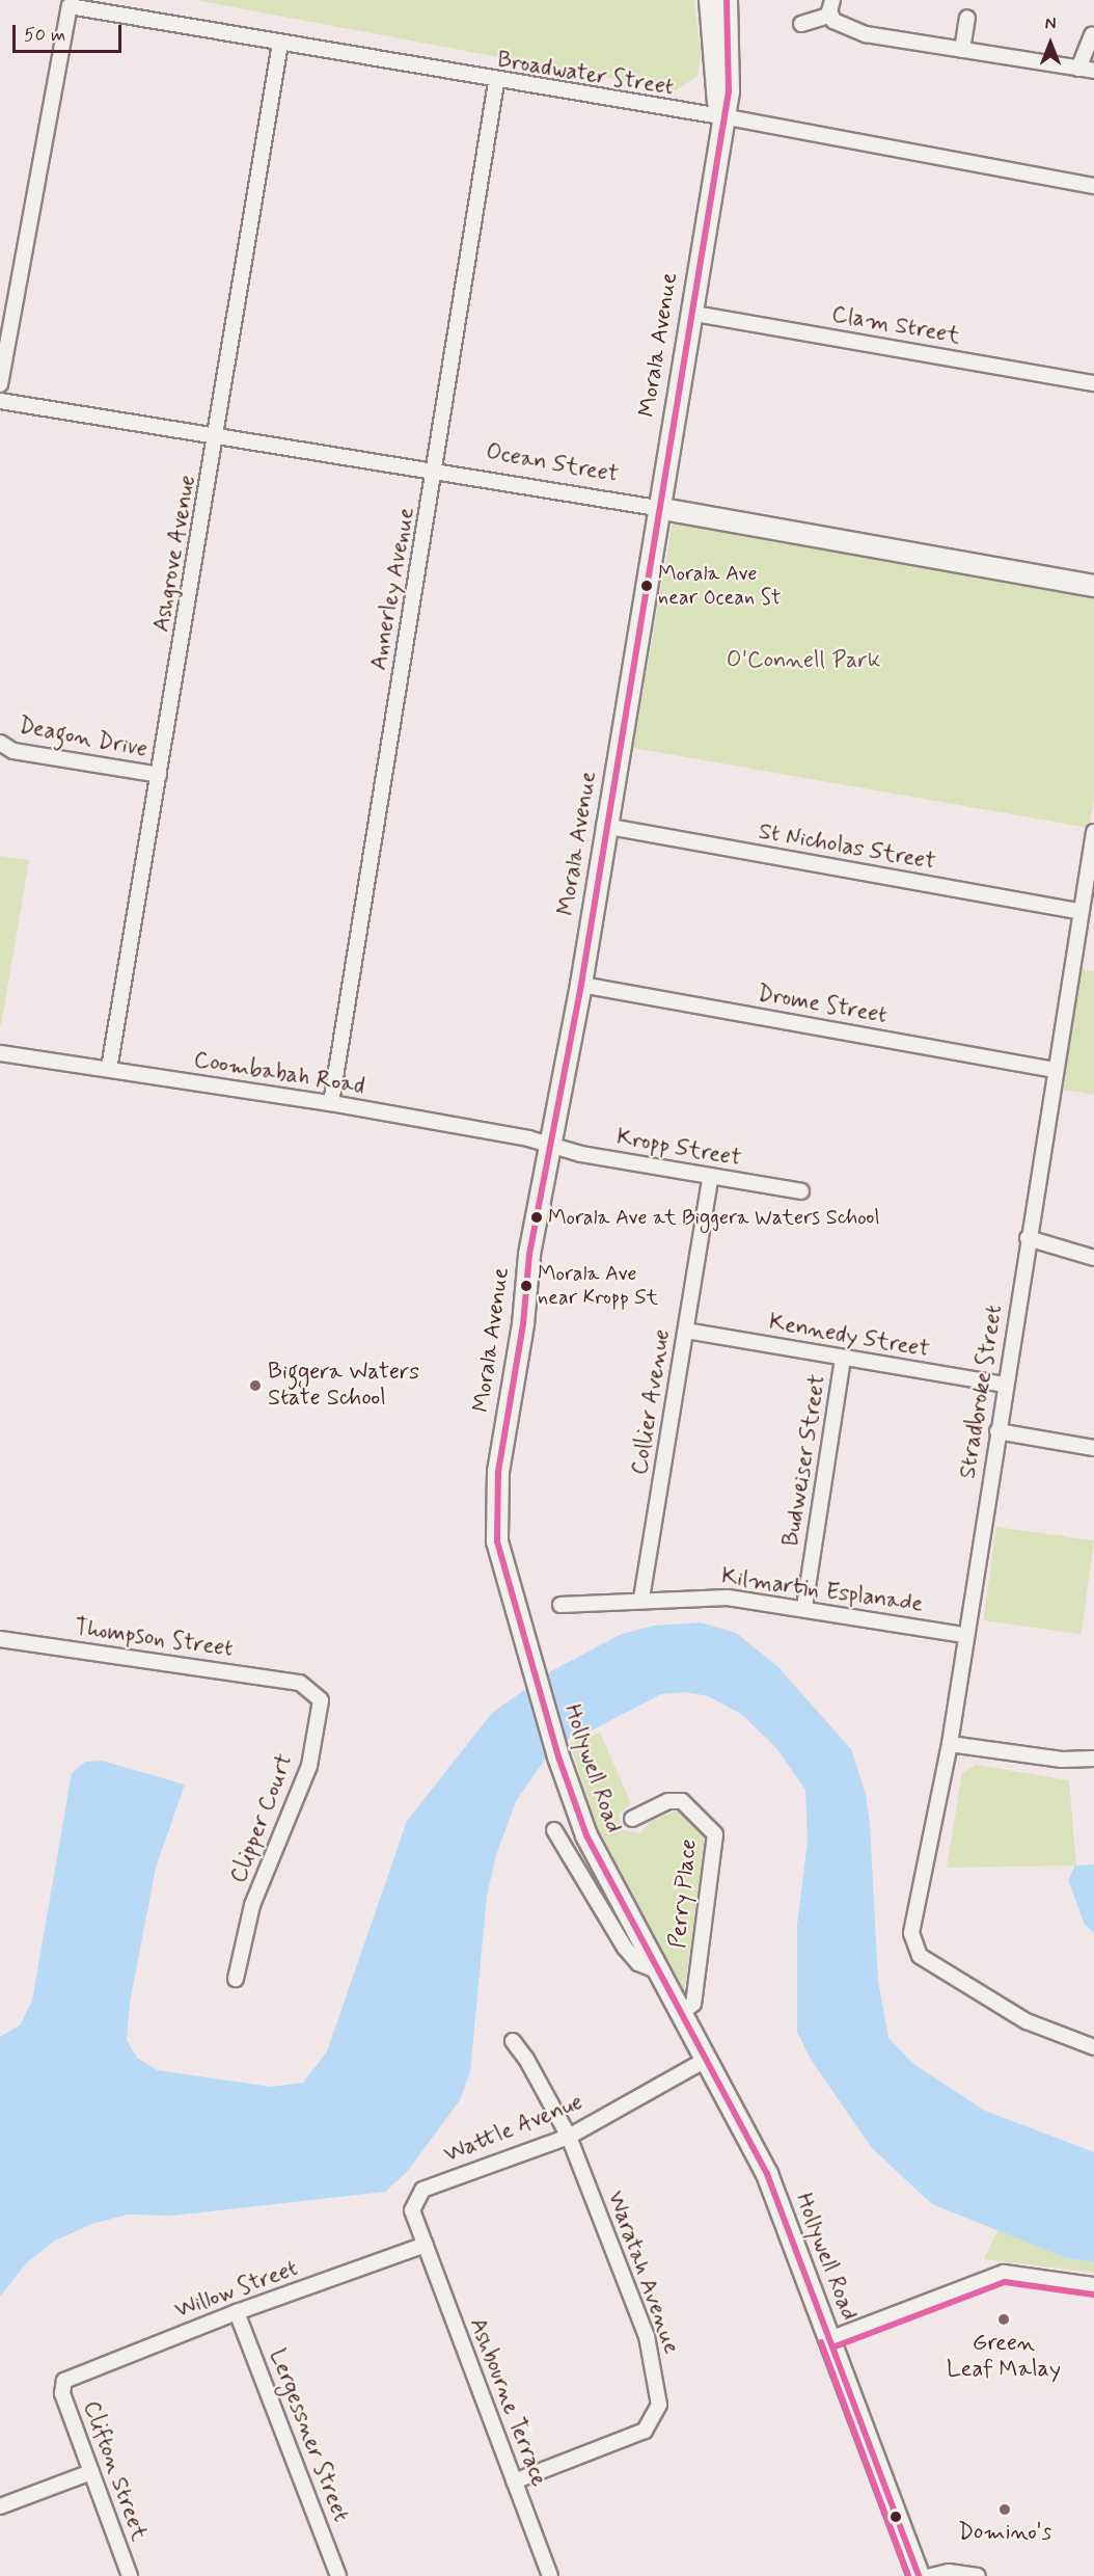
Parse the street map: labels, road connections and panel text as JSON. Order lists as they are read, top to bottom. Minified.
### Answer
{"streets":{"main road":["Morala Avenue","Ocean Street","Hollywell Road"],"street":["Broadwater Street","Clam Street","Ashgrove Avenue","Annerley Avenue","Deagon Drive","St Nicholas Street","Drome Street","Coombabah Road","Kropp Street","Kennedy Street","Stradbroke Street","Collier Avenue","Budweiser Street","Kilmartin Esplanade","Thompson Street","Clipper Court","Perry Place","Wattle Avenue","Waratah Avenue","Willow Street","Ashbourne Terrace","Lergessner Street","Clifton Street"]},"crossings":[["Broadwater Street","Morala Avenue"],["Broadwater Street","Ashgrove Avenue"],["Broadwater Street","Annerley Avenue"],["Clam Street","Morala Avenue"],["Morala Avenue","Ocean Street"],["Morala Avenue","St Nicholas Street"],["Morala Avenue","Drome Street"],["Morala Avenue","Coombabah Road"],["Morala Avenue","Kropp Street"],["Morala Avenue","Hollywell Road"],["Ocean Street","Ashgrove Avenue"],["Ocean Street","Annerley Avenue"],["Ashgrove Avenue","Deagon Drive"],["Ashgrove Avenue","Coombabah Road"],["Annerley Avenue","Coombabah Road"],["St Nicholas Street","Stradbroke Street"],["Drome Street","Stradbroke Street"],["Coombabah Road","Kropp Street"],["Kropp Street","Collier Avenue"],["Kennedy Street","Stradbroke Street"],["Kennedy Street","Collier Avenue"],["Kennedy Street","Budweiser Street"],["Stradbroke Street","Kilmartin Esplanade"],["Collier Avenue","Kilmartin Esplanade"],["Budweiser Street","Kilmartin Esplanade"],["Thompson Street","Clipper Court"],["Hollywell Road","Perry Place"],["Hollywell Road","Wattle Avenue"],["Wattle Avenue","Waratah Avenue"],["Wattle Avenue","Willow Street"],["Wattle Avenue","Ashbourne Terrace"],["Waratah Avenue","Ashbourne Terrace"],["Willow Street","Ashbourne Terrace"],["Willow Street","Lergessner Street"],["Willow Street","Clifton Street"]],"parks":["O'Connell Park"],"places":["Morala Ave near Ocean St","Morala Ave at Biggera Waters School","Morala Ave near Kropp St","Biggera Waters State School","Green Leaf Malay","Domino's"],"scale_bar":"50 m","north":"top"}
